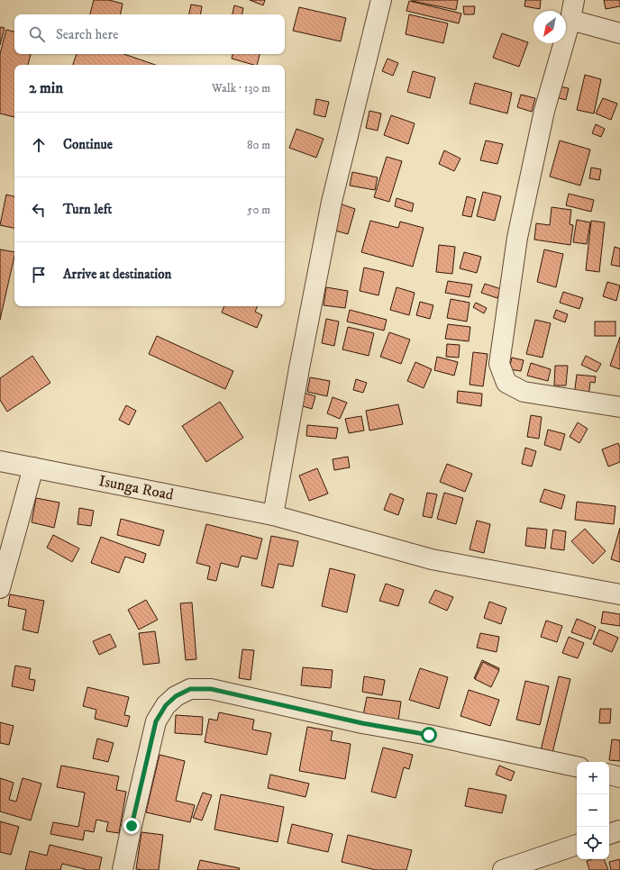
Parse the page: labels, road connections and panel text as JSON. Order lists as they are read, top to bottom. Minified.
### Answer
{"streets":{"street":["Isunga Road"]},"north":"bottom left","page":{"search":"Search here","heading":["2 min","Walk · 130 m"],"list":[["Continue","80 m"],["Turn left","50 m"],"Arrive at destination"],"map_buttons":["+","−"]}}
